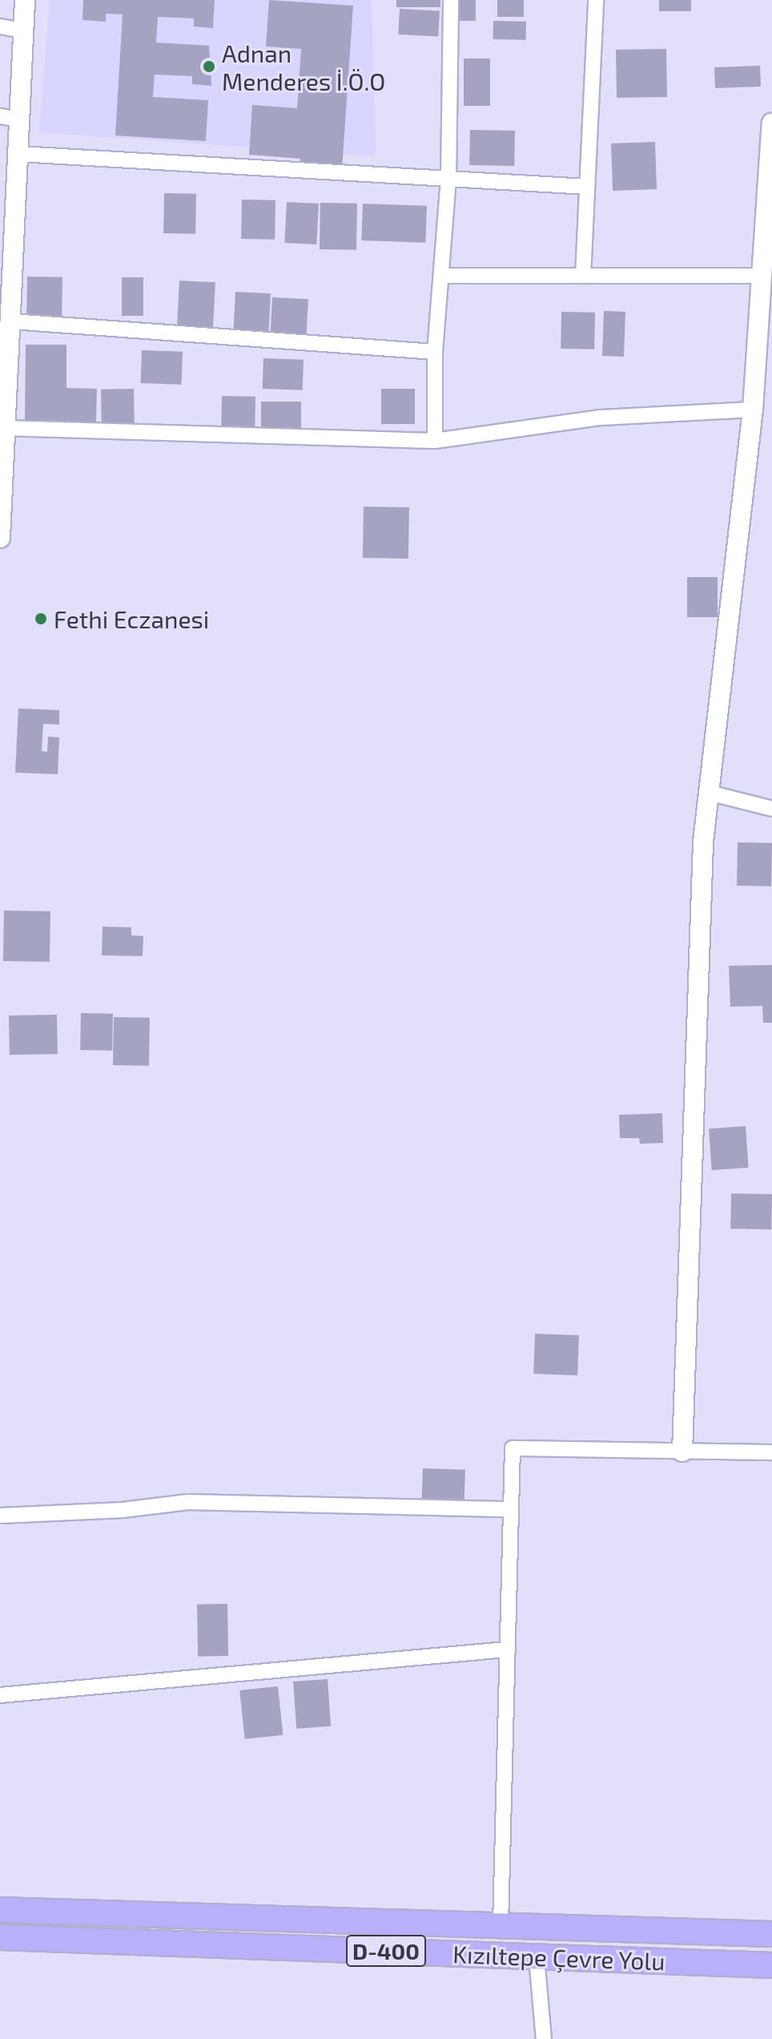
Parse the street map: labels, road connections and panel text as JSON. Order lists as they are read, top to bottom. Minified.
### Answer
{"streets":{"highway":["D-400","Kızıltepe Çevre Yolu"]},"places":["Adnan Menderes İ.Ö.O","Fethi Eczanesi"]}
